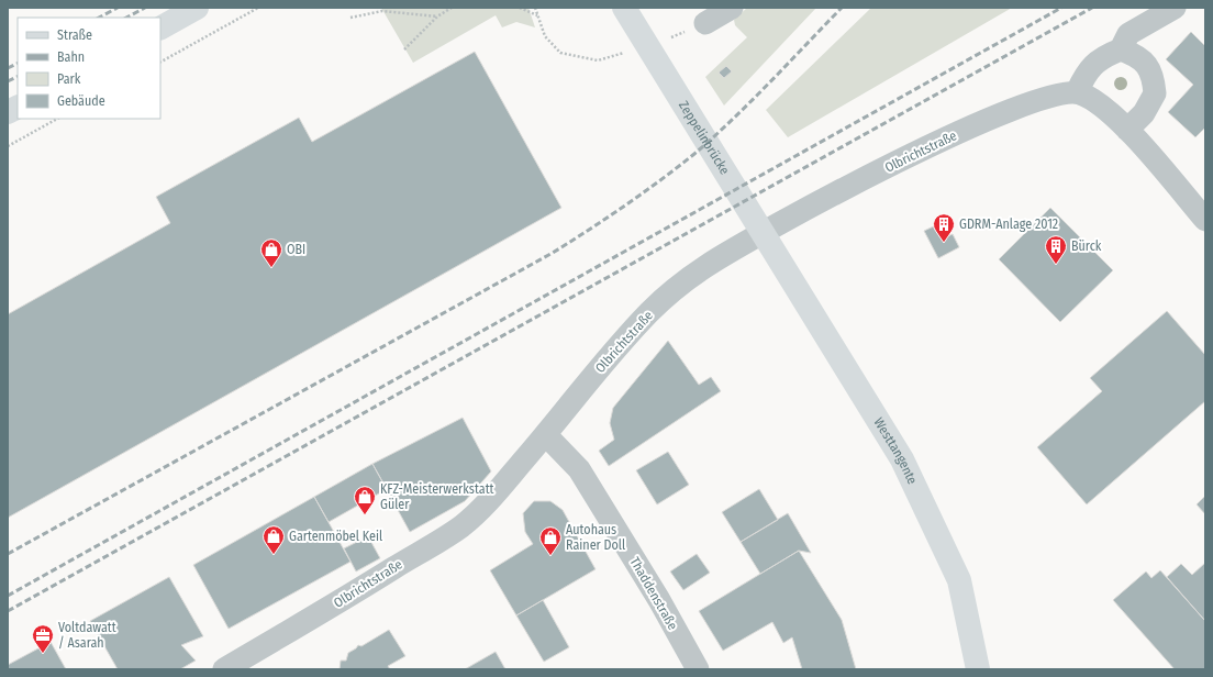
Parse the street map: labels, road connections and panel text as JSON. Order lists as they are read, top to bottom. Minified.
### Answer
{"streets":{"main road":["Zeppelinbrücke","Westtangente"],"street":["Olbrichtstraße","Thaddenstraße"]},"crossings":[["Zeppelinbrücke","Westtangente"],["Olbrichtstraße","Thaddenstraße"]],"places":{"building":["GDRM-Anlage 2012","Bürck"],"shop":["OBI","KFZ-Meisterwerkstatt Güler","Gartenmöbel Keil","Autohaus Rainer Doll"],"office":["Voltdawatt / Asarah"]},"legend":["Straße","Bahn","Park","Gebäude"]}
